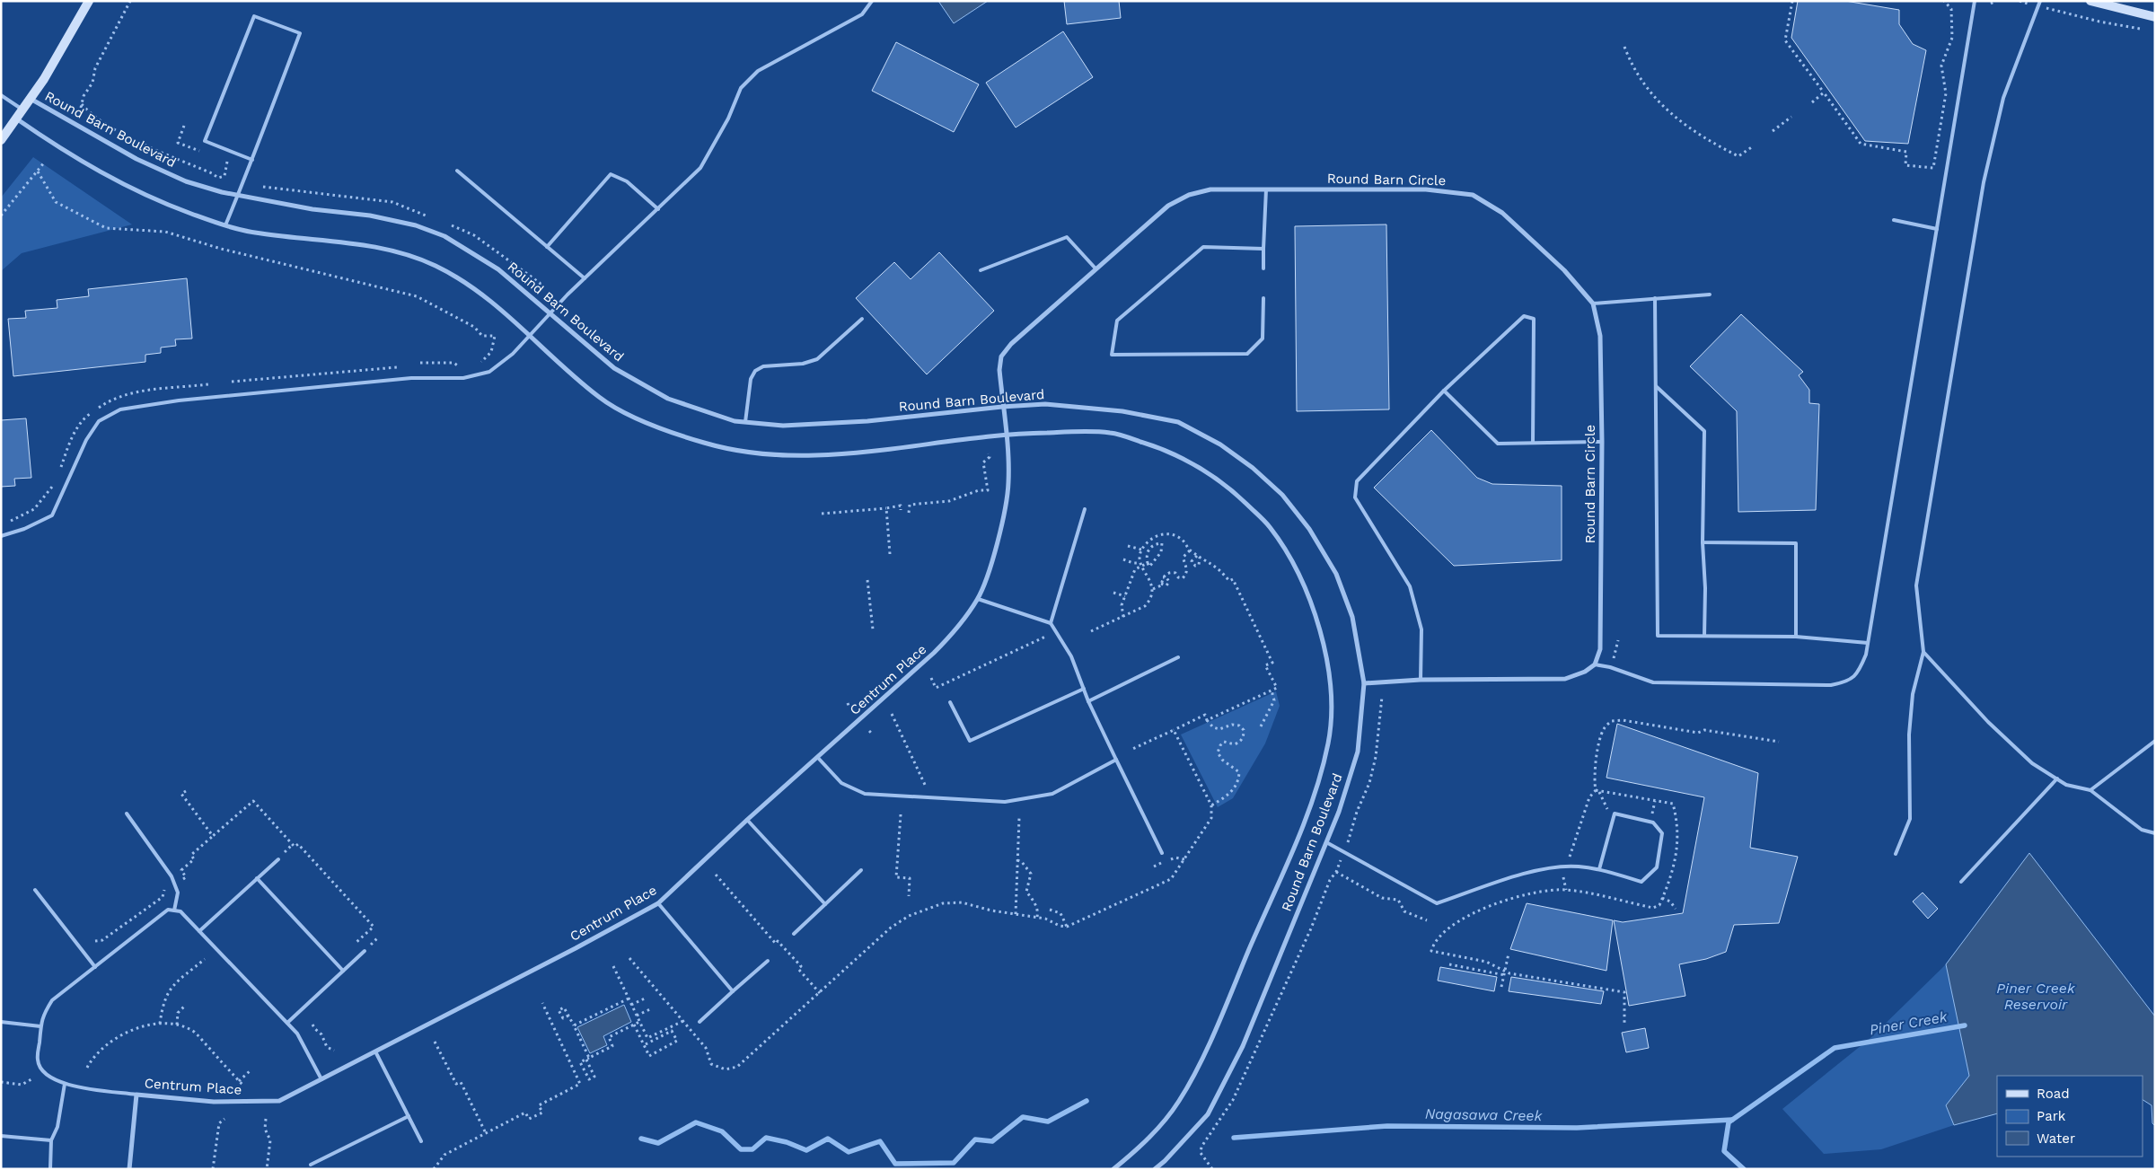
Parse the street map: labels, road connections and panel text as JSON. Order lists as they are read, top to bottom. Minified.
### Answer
{"streets":{"street":["Round Barn Boulevard","Round Barn Circle","Centrum Place"]},"crossings":[["Round Barn Boulevard","Round Barn Circle"],["Round Barn Boulevard","Centrum Place"],["Round Barn Circle","Centrum Place"]],"water":["Piner Creek Reservoir","Piner Creek","Nagasawa Creek"],"legend":["Road","Park","Water"]}
